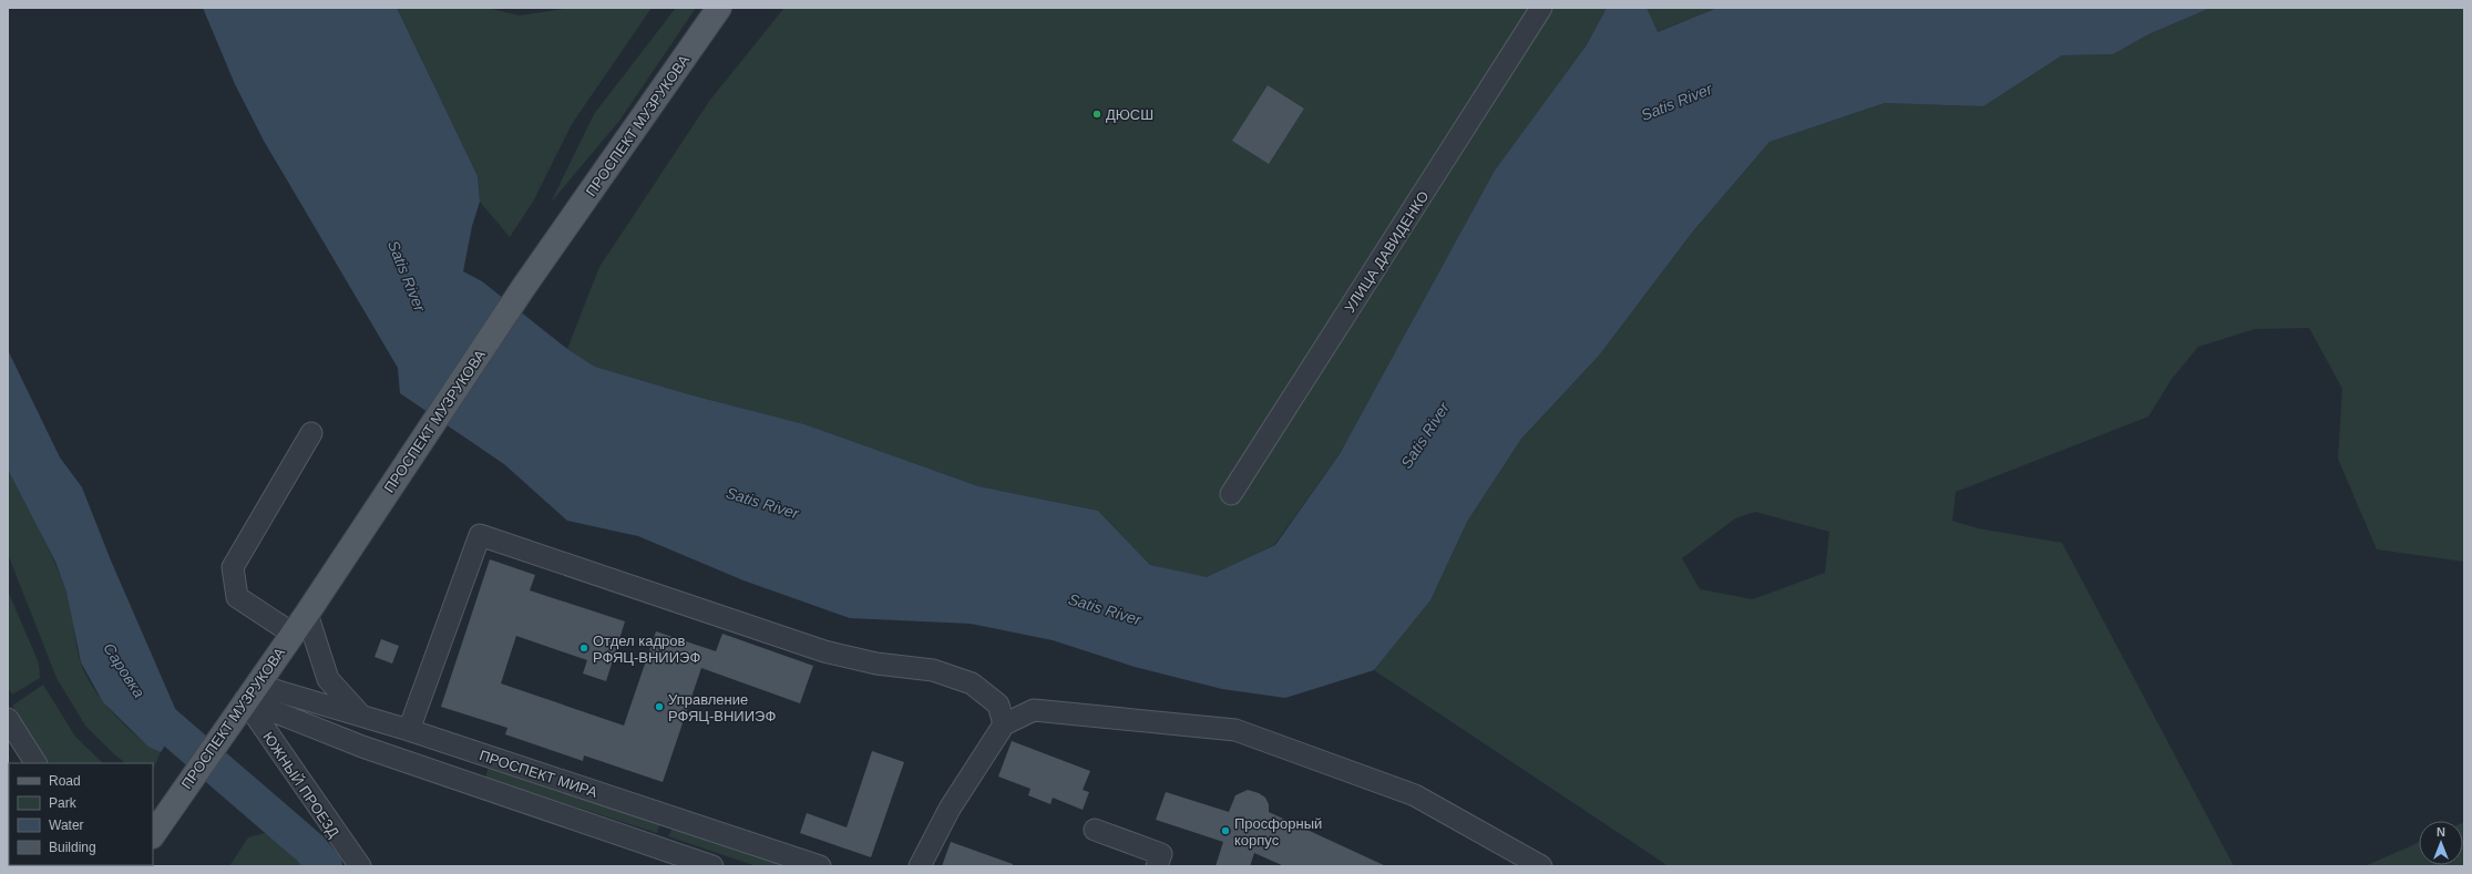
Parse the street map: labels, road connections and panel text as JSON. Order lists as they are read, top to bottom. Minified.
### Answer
{"streets":{"main road":["ПРОСПЕКТ МУЗРУКОВА"],"street":["УЛИЦА ДАВИДЕНКО","ПРОСПЕКТ МИРА","ЮЖНЫЙ ПРОЕЗД"]},"crossings":[["ПРОСПЕКТ МУЗРУКОВА","ПРОСПЕКТ МИРА"],["ПРОСПЕКТ МУЗРУКОВА","ЮЖНЫЙ ПРОЕЗД"],["ПРОСПЕКТ МИРА","ЮЖНЫЙ ПРОЕЗД"]],"water":["Satis River","Саровка"],"places":["ДЮСШ","Отдел кадров РФЯЦ-ВНИИЭФ","Управление РФЯЦ-ВНИИЭФ","Просфорный корпус"],"legend":["Road","Park","Water","Building"],"north":"top"}
